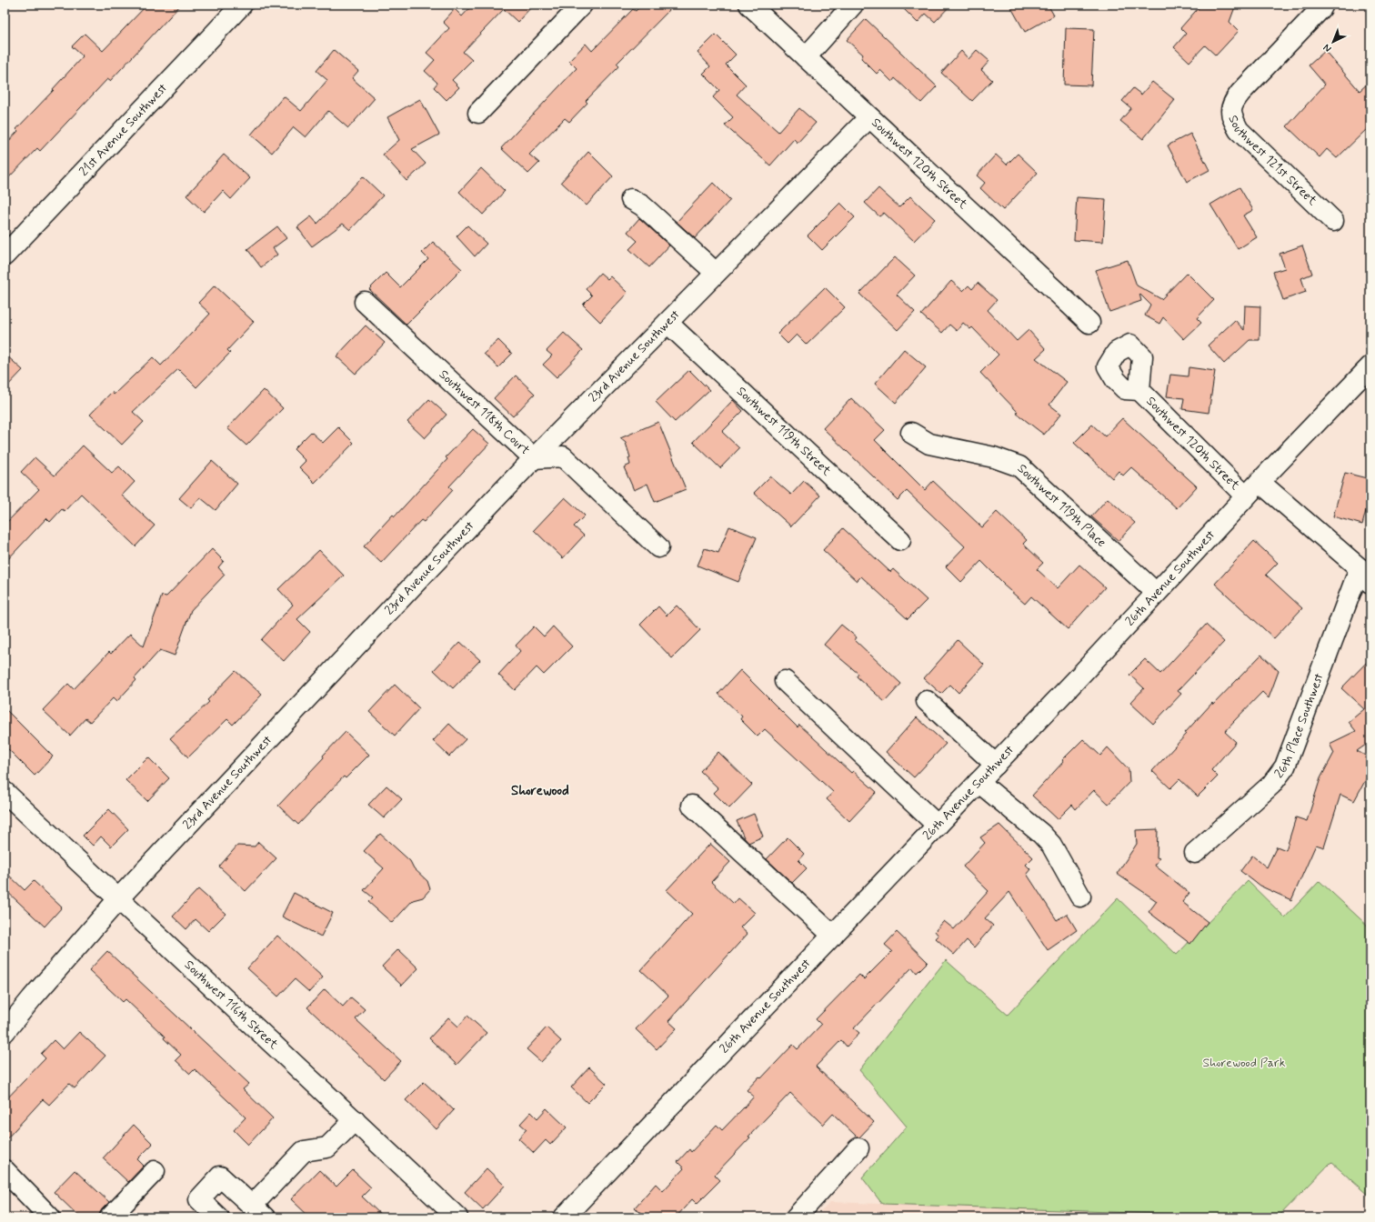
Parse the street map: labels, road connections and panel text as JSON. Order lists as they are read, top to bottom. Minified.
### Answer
{"streets":{"street":["21st Avenue Southwest","Southwest 121st Street","Southwest 120th Street","23rd Avenue Southwest","Southwest 118th Court","Southwest 119th Street","Southwest 119th Place","26th Avenue Southwest","26th Place Southwest","Southwest 116th Street"]},"crossings":[["Southwest 120th Street","23rd Avenue Southwest"],["Southwest 120th Street","26th Avenue Southwest"],["Southwest 120th Street","26th Place Southwest"],["23rd Avenue Southwest","Southwest 118th Court"],["23rd Avenue Southwest","Southwest 119th Street"],["23rd Avenue Southwest","Southwest 116th Street"],["Southwest 119th Place","26th Avenue Southwest"]],"districts":["Shorewood"],"parks":["Shorewood Park"],"north":"bottom left"}
